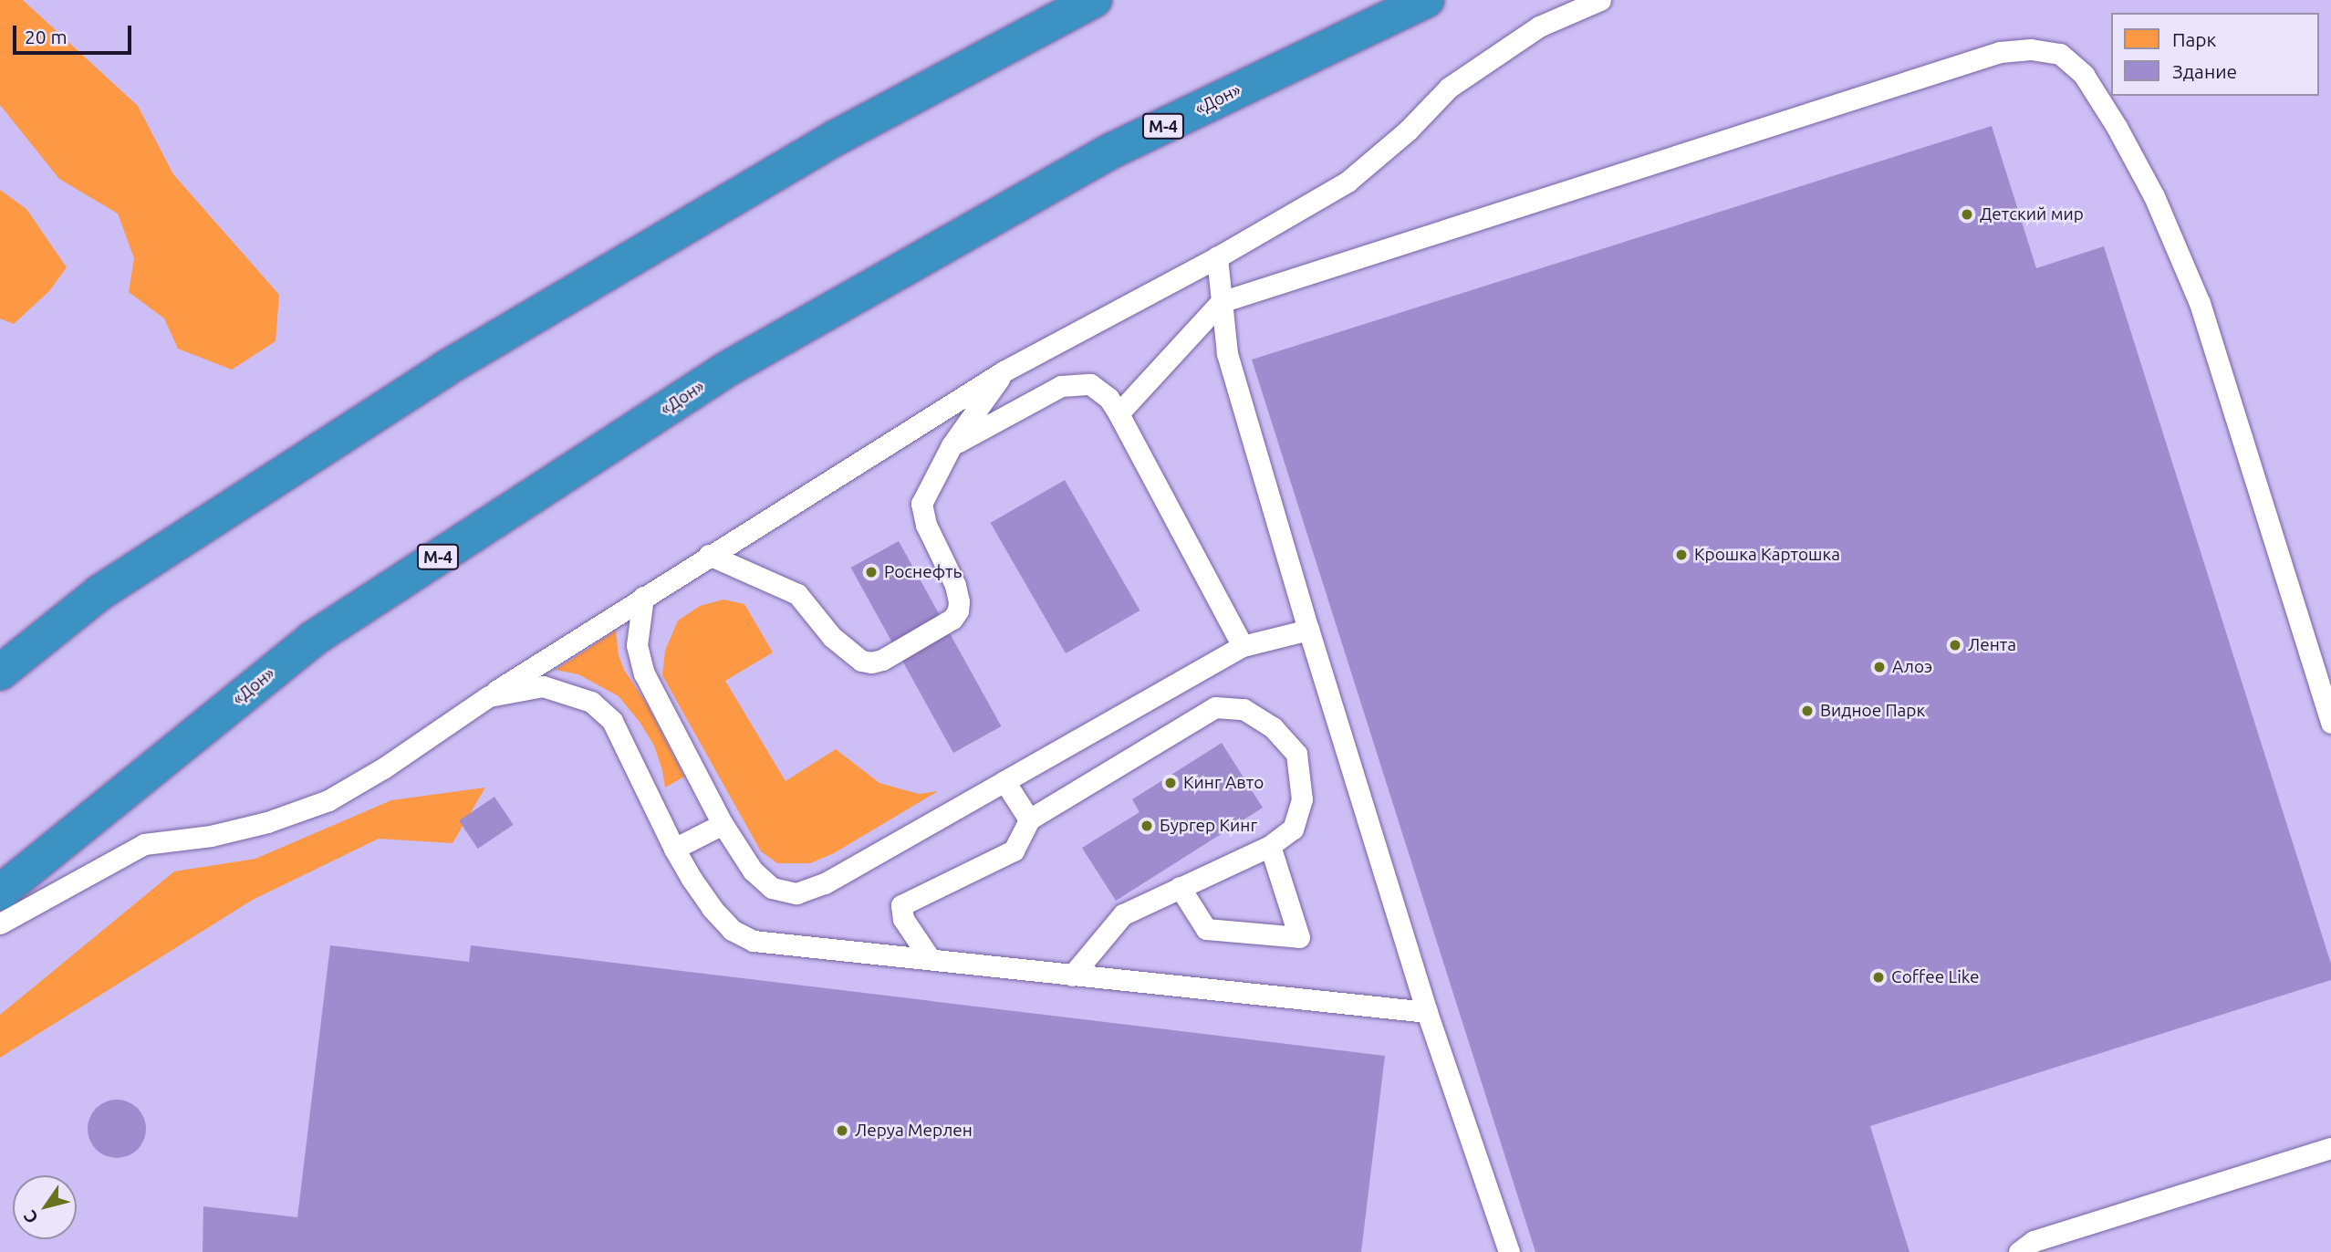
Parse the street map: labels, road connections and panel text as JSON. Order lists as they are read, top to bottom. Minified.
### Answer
{"streets":{"highway":["«Дон»","М-4"]},"places":["Детский мир","Крошка Картошка","Роснефть","Лента","Алоэ","Видное Парк","Кинг Авто","Бургер Кинг","Coffee Like","Леруа Мерлен"],"legend":["Парк","Здание"],"scale_bar":"20 m","north":"bottom left"}
